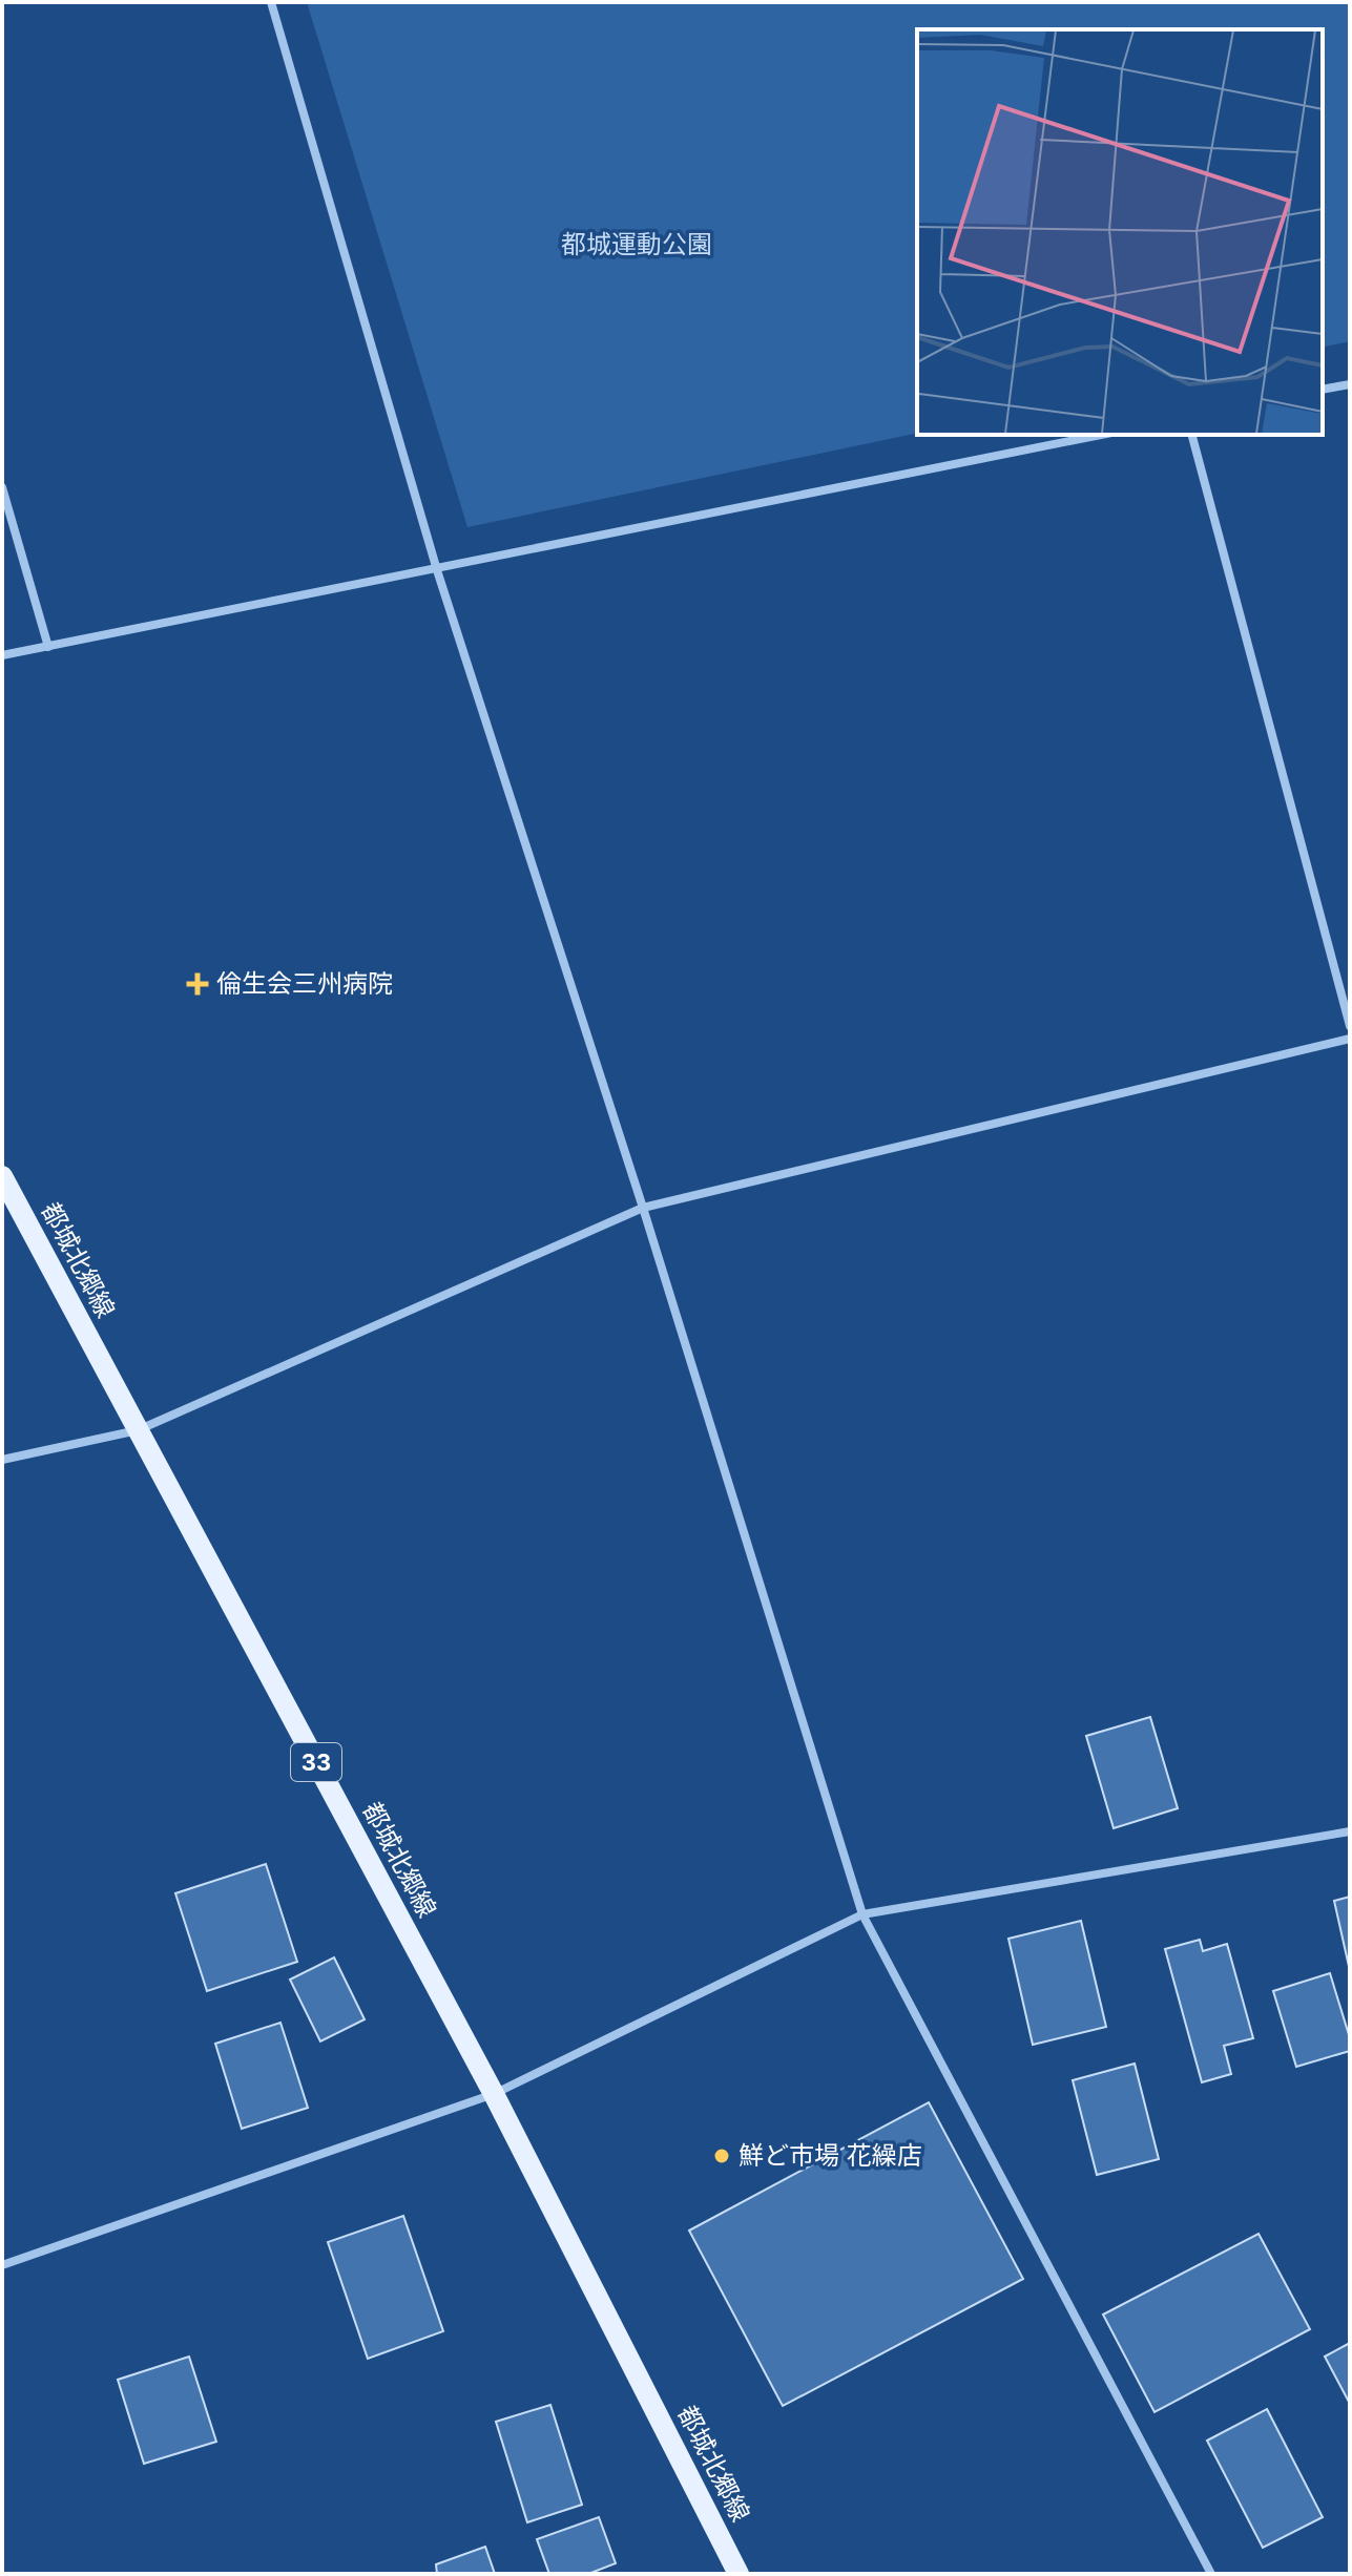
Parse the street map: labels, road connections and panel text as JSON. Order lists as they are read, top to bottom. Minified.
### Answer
{"streets":{"main road":["都城北郷線","33"]},"parks":["都城運動公園"],"places":{"health":["倫生会三州病院"],"other":["鮮ど市場 花繰店"]}}
